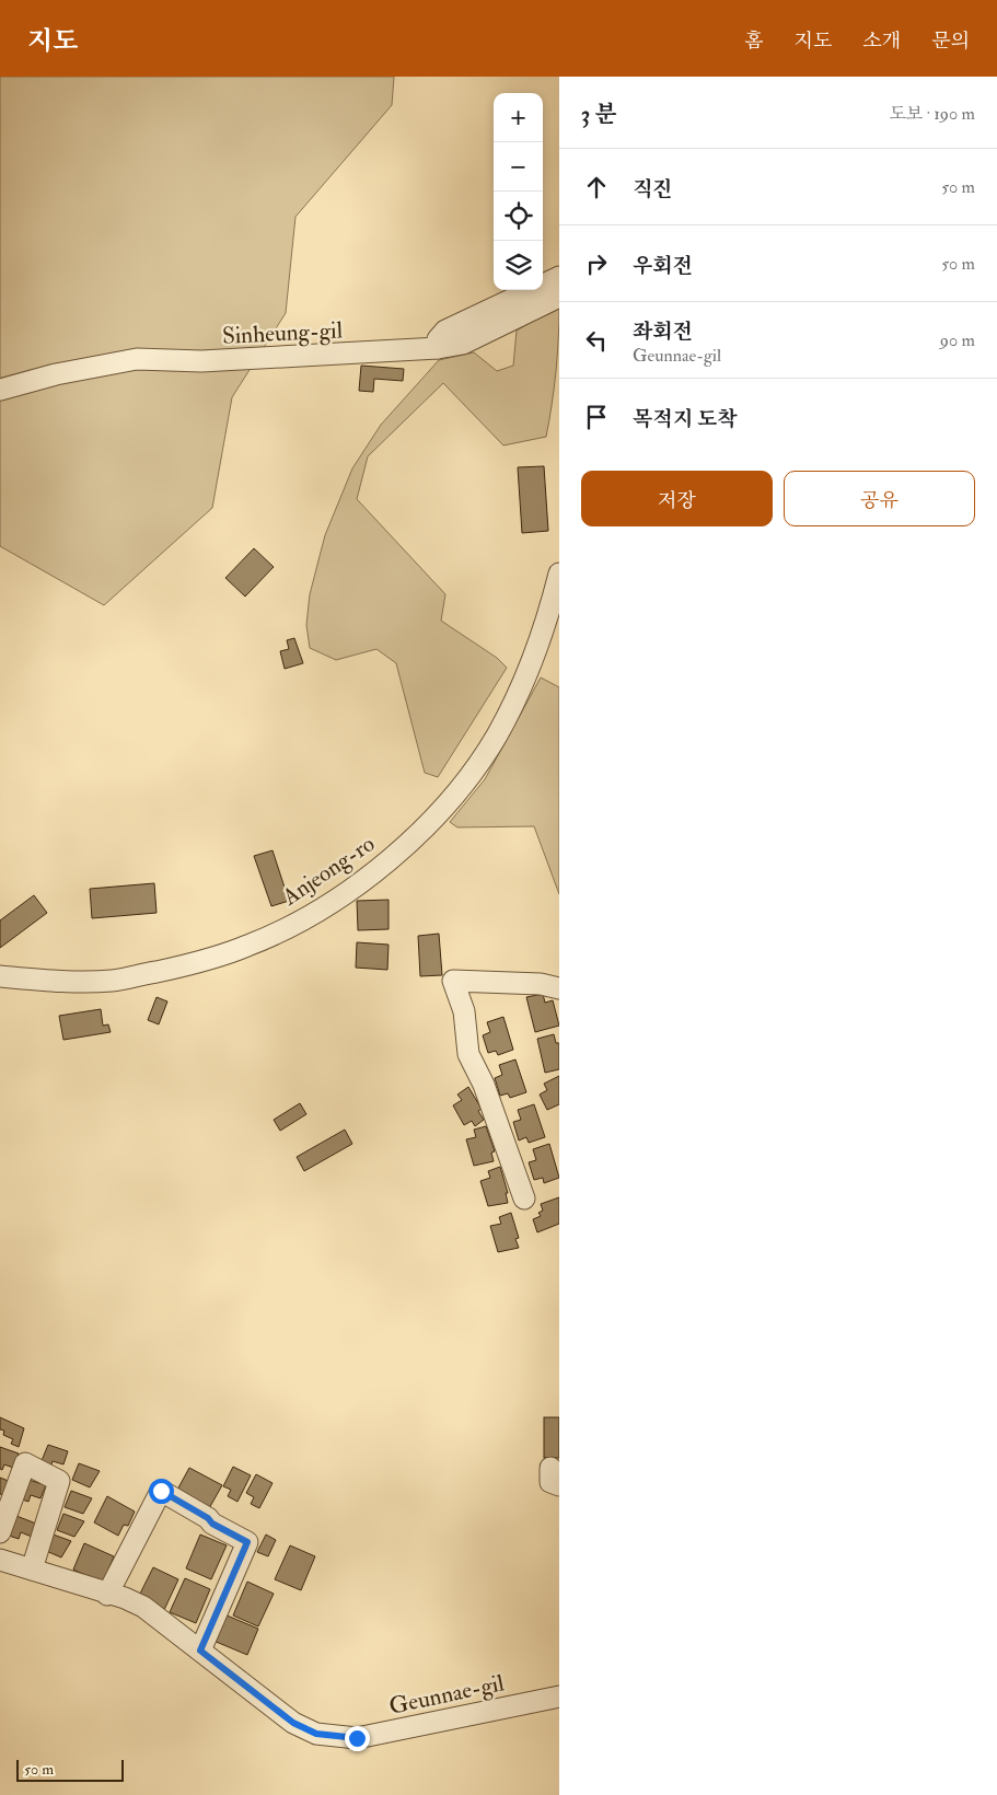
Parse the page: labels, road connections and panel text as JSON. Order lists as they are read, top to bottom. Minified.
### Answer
{"streets":{"street":["Sinheung-gil","Anjeong-ro","Geunnae-gil"]},"scale_bar":"50 m","page":{"header":"지도","nav":["홈","지도","소개","문의"],"heading":["3 분","도보 · 190 m"],"map_buttons":["+","−"],"list":[["직진","50 m"],["우회전","50 m"],["좌회전","Geunnae-gil","90 m"],"목적지 도착"],"buttons":["저장","공유"],"scale":"50 m"}}
